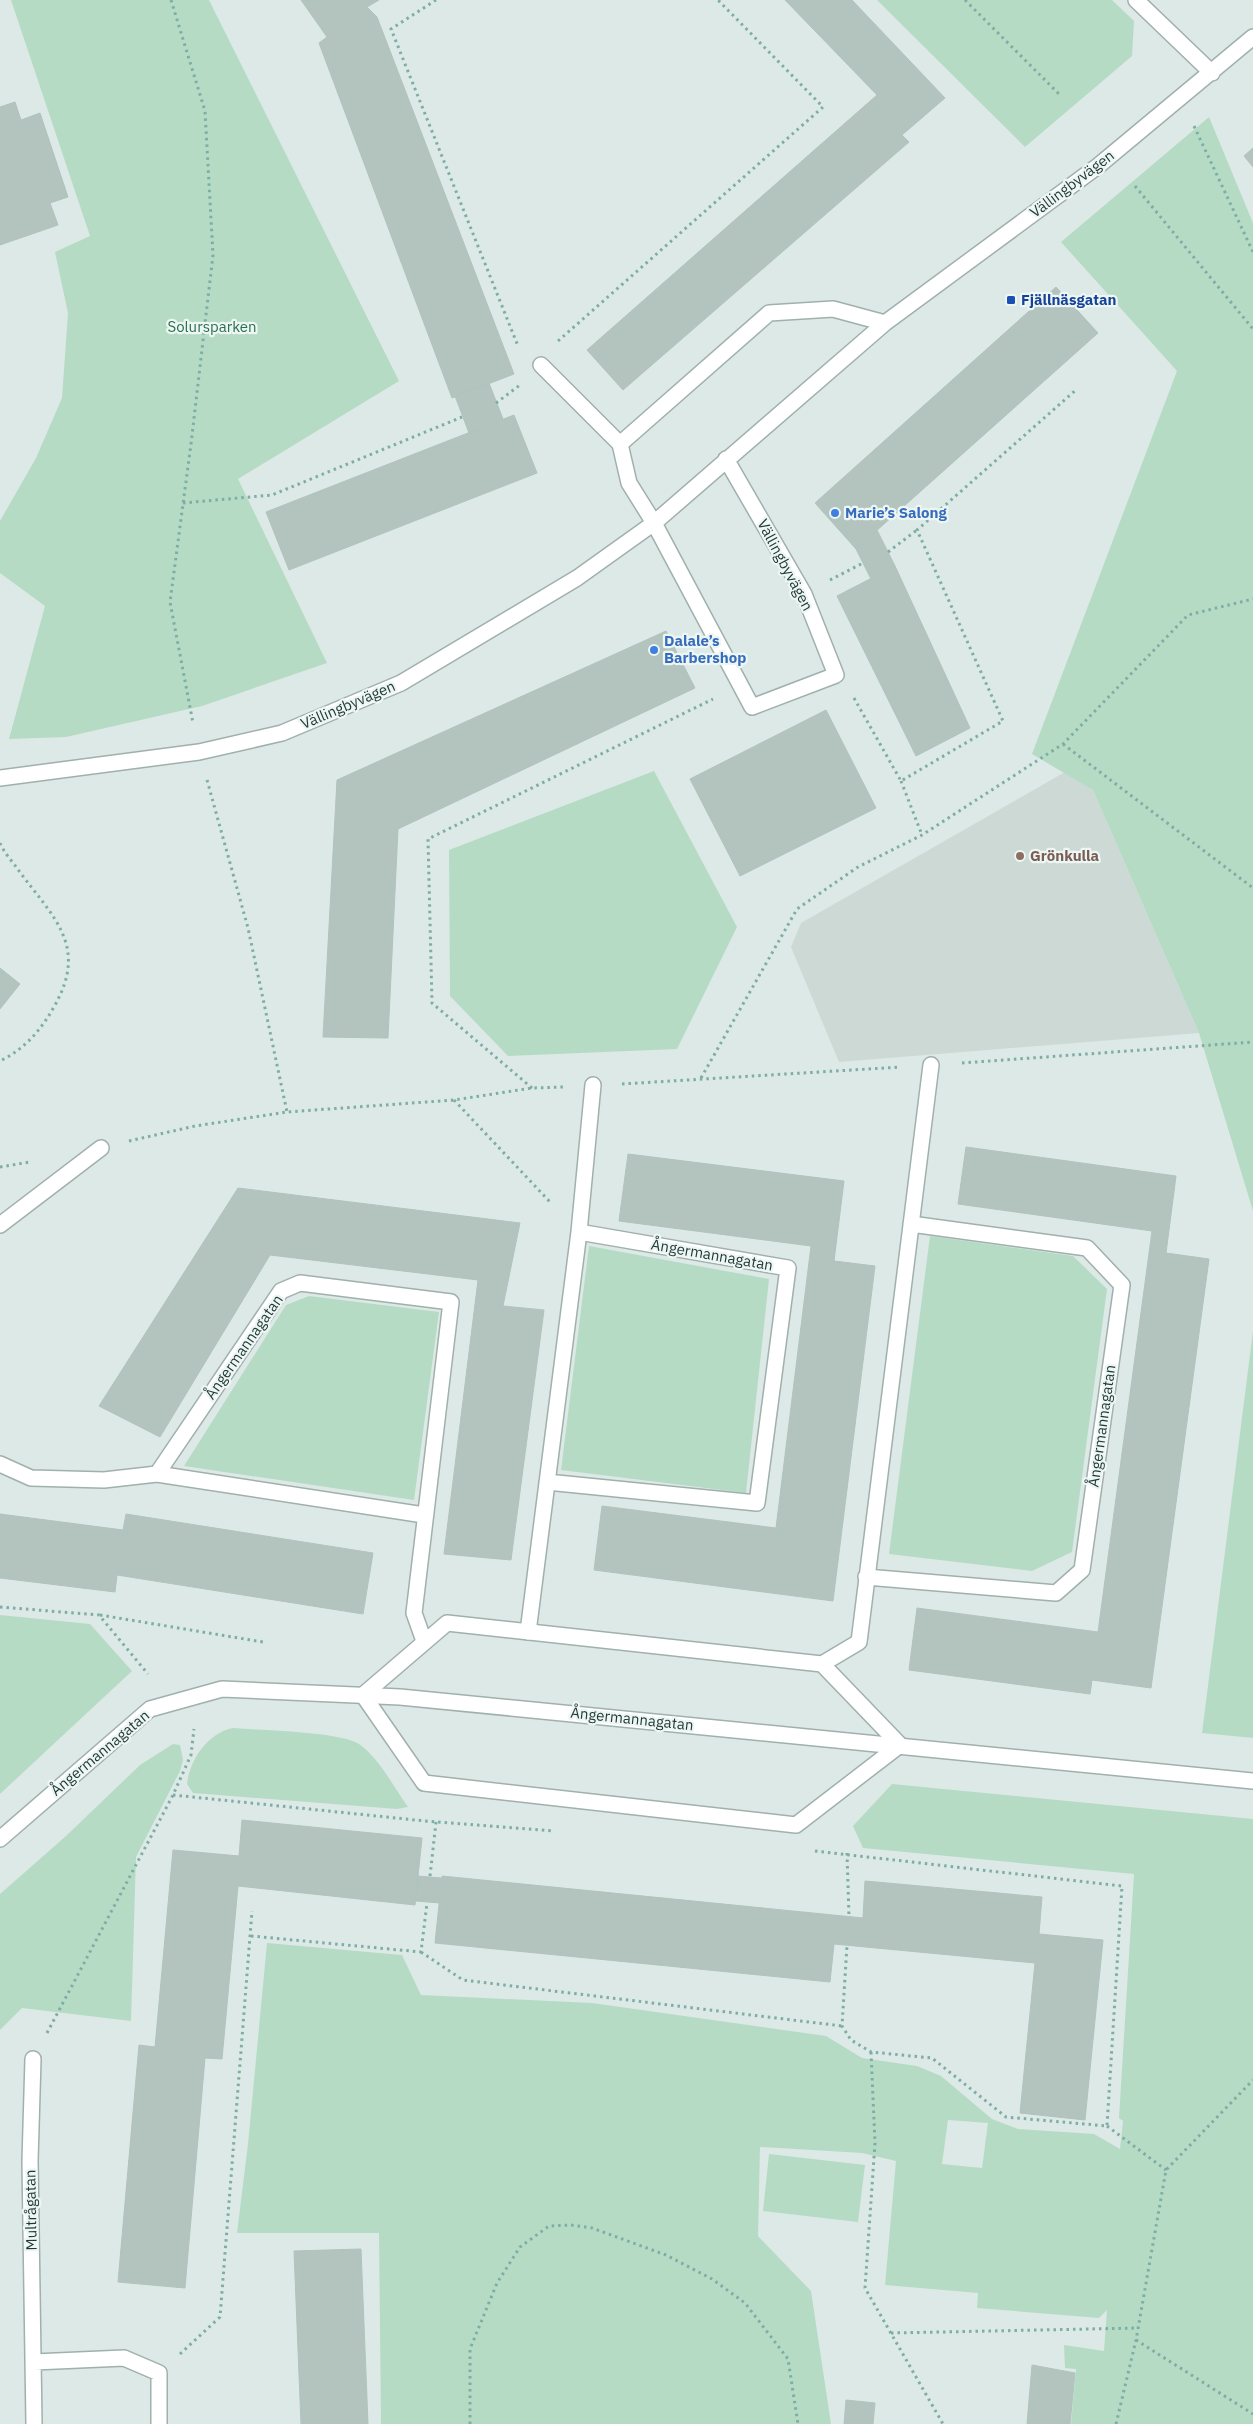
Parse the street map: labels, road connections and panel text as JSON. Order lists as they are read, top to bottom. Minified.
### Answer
{"streets":{"street":["Vällingbyvägen","Ångermannagatan","Multrågatan"]},"parks":["Solursparken"],"places":{"transit":["Fjällnäsgatan"],"other":["Marie’s Salong","Dalale’s Barbershop","Grönkulla"]}}
